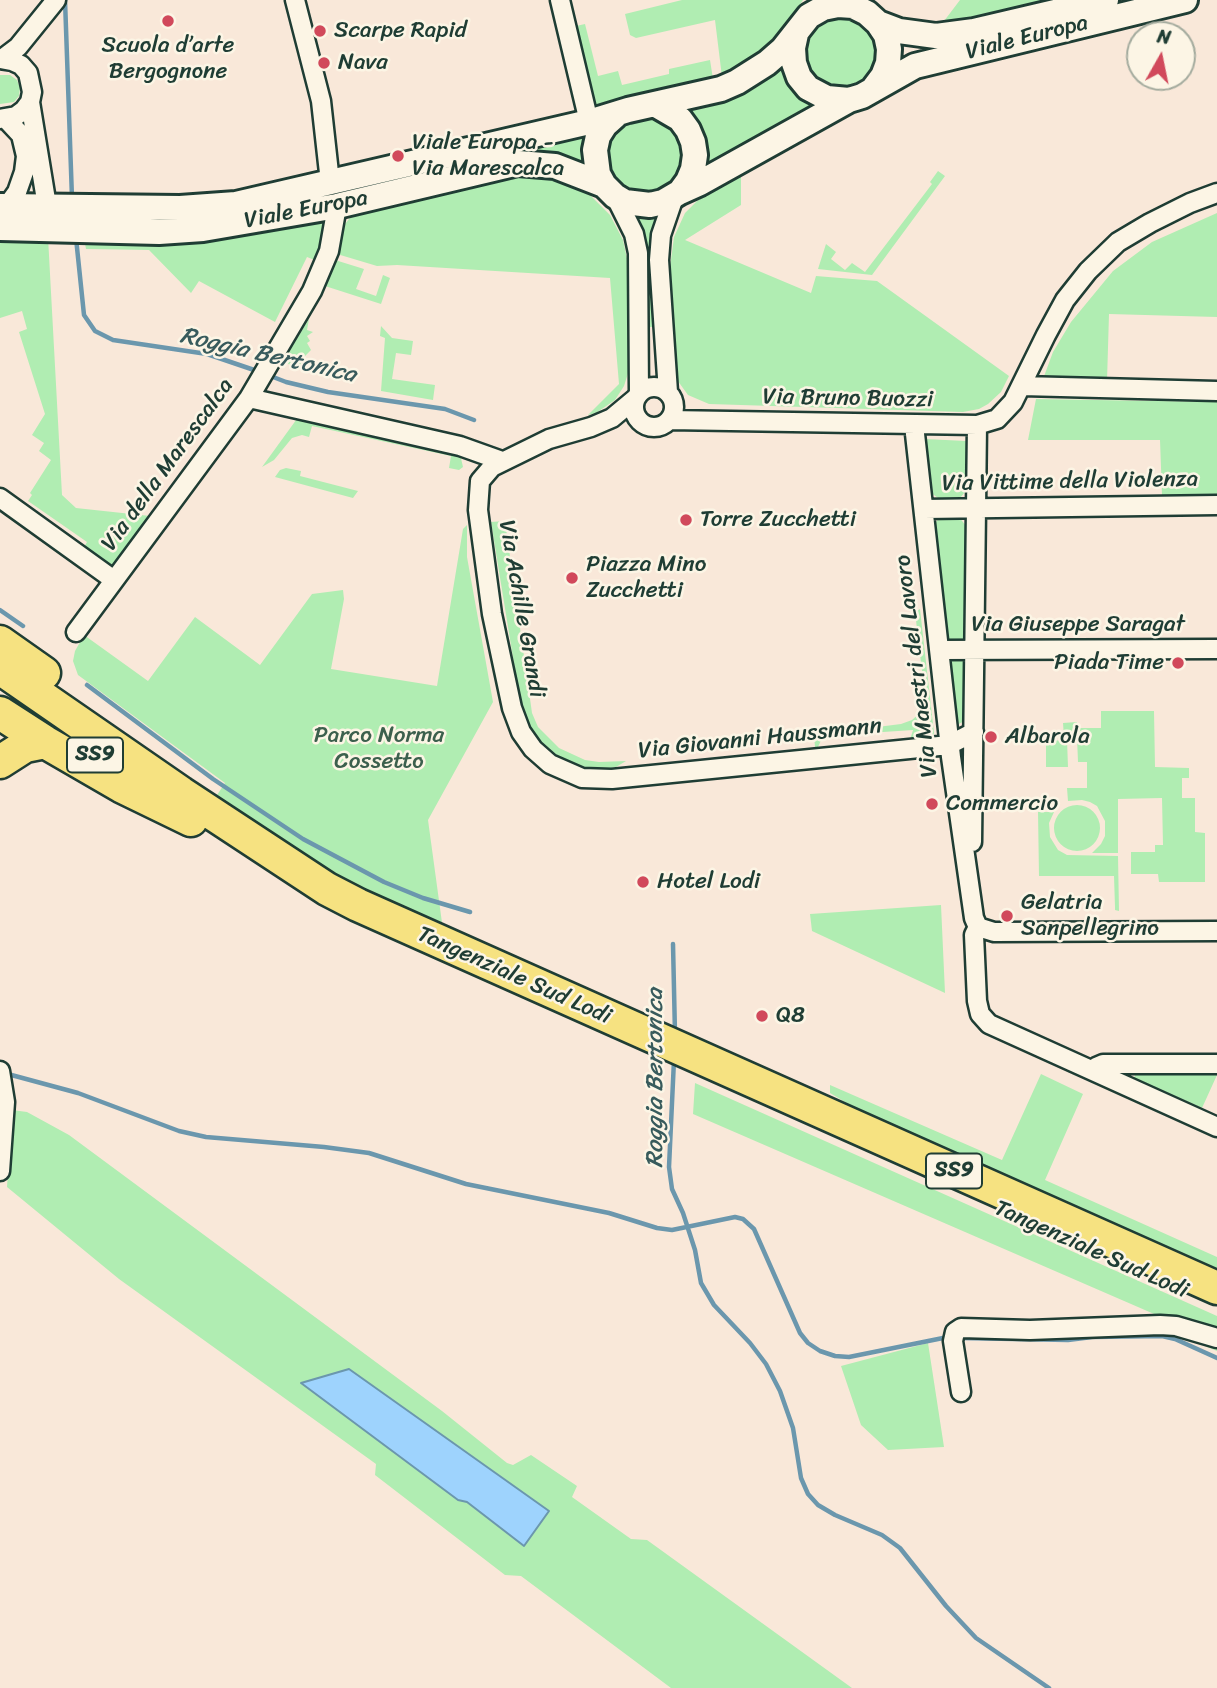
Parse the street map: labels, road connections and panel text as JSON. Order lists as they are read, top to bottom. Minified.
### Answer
{"streets":{"highway":["SS9","Tangenziale Sud Lodi"],"street":["Viale Europa","Via Bruno Buozzi","Via della Marescalca","Via Vittime della Violenza","Via Achille Grandi","Via Giuseppe Saragat","Via Maestri del Lavoro","Via Giovanni Haussmann"]},"crossings":[["Viale Europa","Via della Marescalca"],["Via Bruno Buozzi","Via Maestri del Lavoro"],["Via Vittime della Violenza","Via Maestri del Lavoro"],["Via Achille Grandi","Via Giovanni Haussmann"],["Via Giuseppe Saragat","Via Maestri del Lavoro"],["Via Maestri del Lavoro","Via Giovanni Haussmann"]],"water":["Roggia Bertonica"],"parks":["Parco Norma Cossetto"],"places":["Scuola d’arte Bergognone","Scarpe Rapid","Nava","Viale Europa - Via Marescalca","Torre Zucchetti","Piazza Mino Zucchetti","Piada Time","Albarola","Commercio","Hotel Lodi","Gelatria Sanpellegrino","Q8"],"north":"top"}
